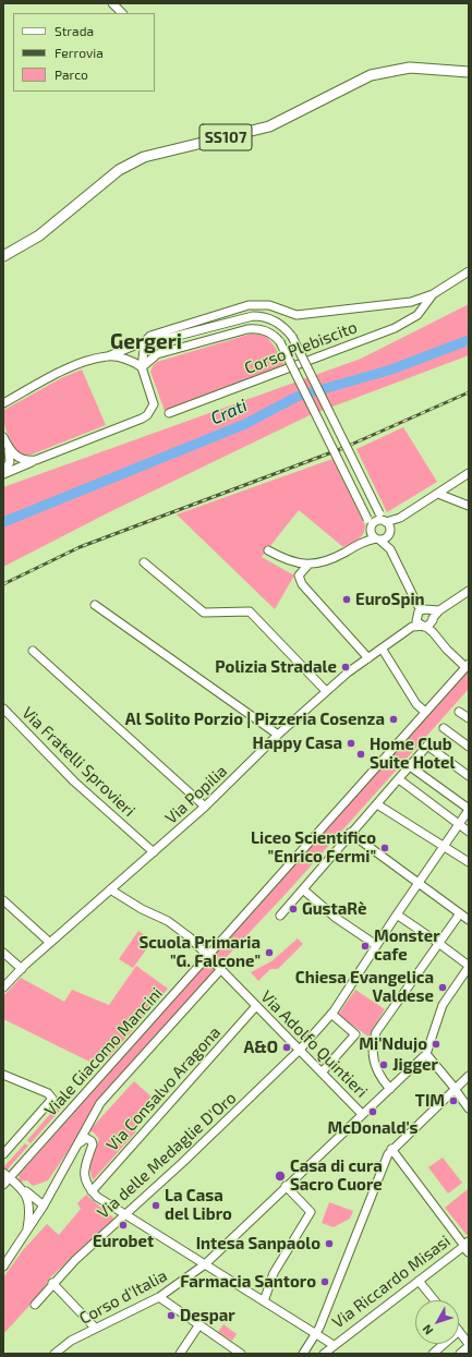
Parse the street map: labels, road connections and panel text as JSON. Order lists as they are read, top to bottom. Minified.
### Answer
{"streets":{"main road":["SS107"],"street":["Corso Plebiscito","Via Fratelli Sprovieri","Via Popilia","Via Adolfo Quintieri","Viale Giacomo Mancini","Via Consalvo Aragona","Via delle Medaglie D'Oro","Via Riccardo Misasi","Corso d'Italia"]},"crossings":[["Via Fratelli Sprovieri","Via Popilia"],["Via Popilia","Via Adolfo Quintieri"],["Via Adolfo Quintieri","Viale Giacomo Mancini"],["Via Adolfo Quintieri","Via Consalvo Aragona"],["Via Adolfo Quintieri","Via delle Medaglie D'Oro"],["Via Adolfo Quintieri","Corso d'Italia"]],"districts":["Gergeri"],"water":["Crati"],"places":["EuroSpin","Polizia Stradale","Al Solito Porzio | Pizzeria Cosenza","Happy Casa","Home Club Suite Hotel","Liceo Scientifico \"Enrico Fermi\"","GustaRè","Monster cafe","Scuola Primaria \"G. Falcone\"","Chiesa Evangelica Valdese","Mi'Ndujo","A&O","Jigger","TIM","McDonald's","Casa di cura Sacro Cuore","La Casa del Libro","Eurobet","Intesa Sanpaolo","Farmacia Santoro","Despar"],"legend":["Strada","Ferrovia","Parco"],"north":"bottom left"}
